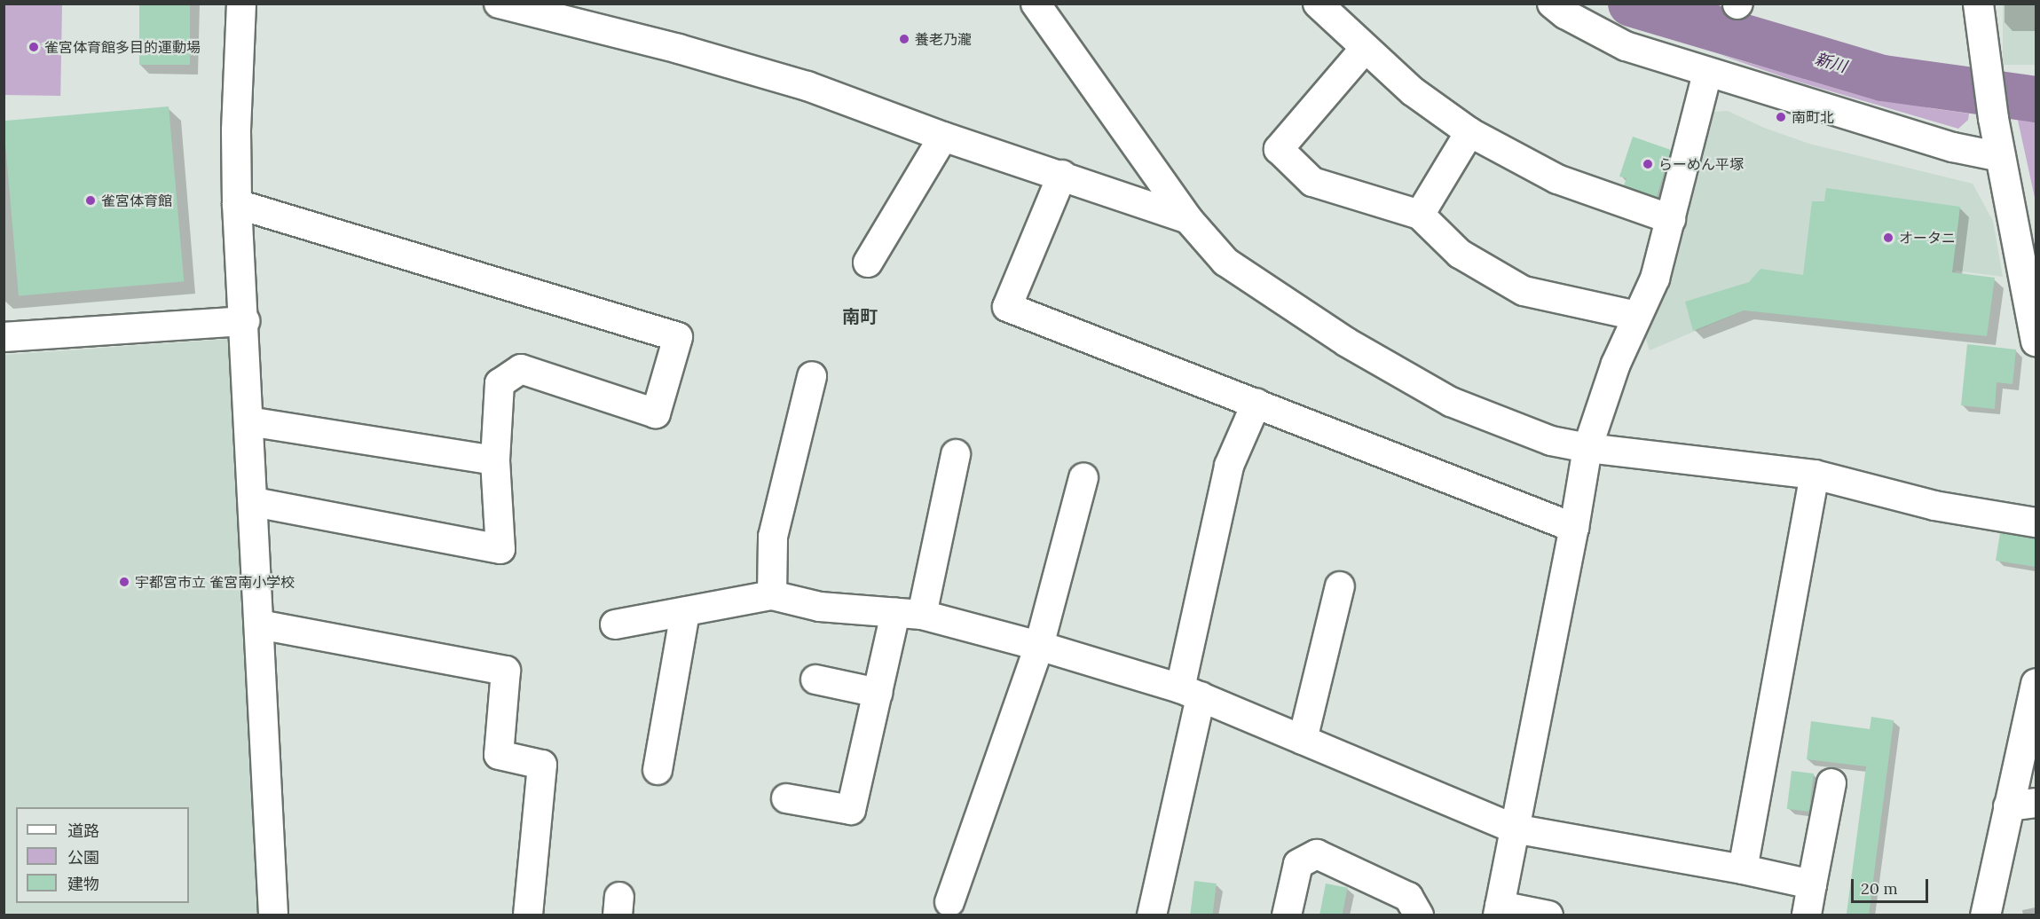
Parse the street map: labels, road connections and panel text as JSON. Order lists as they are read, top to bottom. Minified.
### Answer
{"districts":["南町"],"water":["新川"],"places":["養老乃瀧","雀宮体育館多目的運動場","南町北","らーめん平塚","雀宮体育館","オータニ","宇都宮市立 雀宮南小学校"],"legend":["道路","公園","建物"],"scale_bar":"20 m"}
